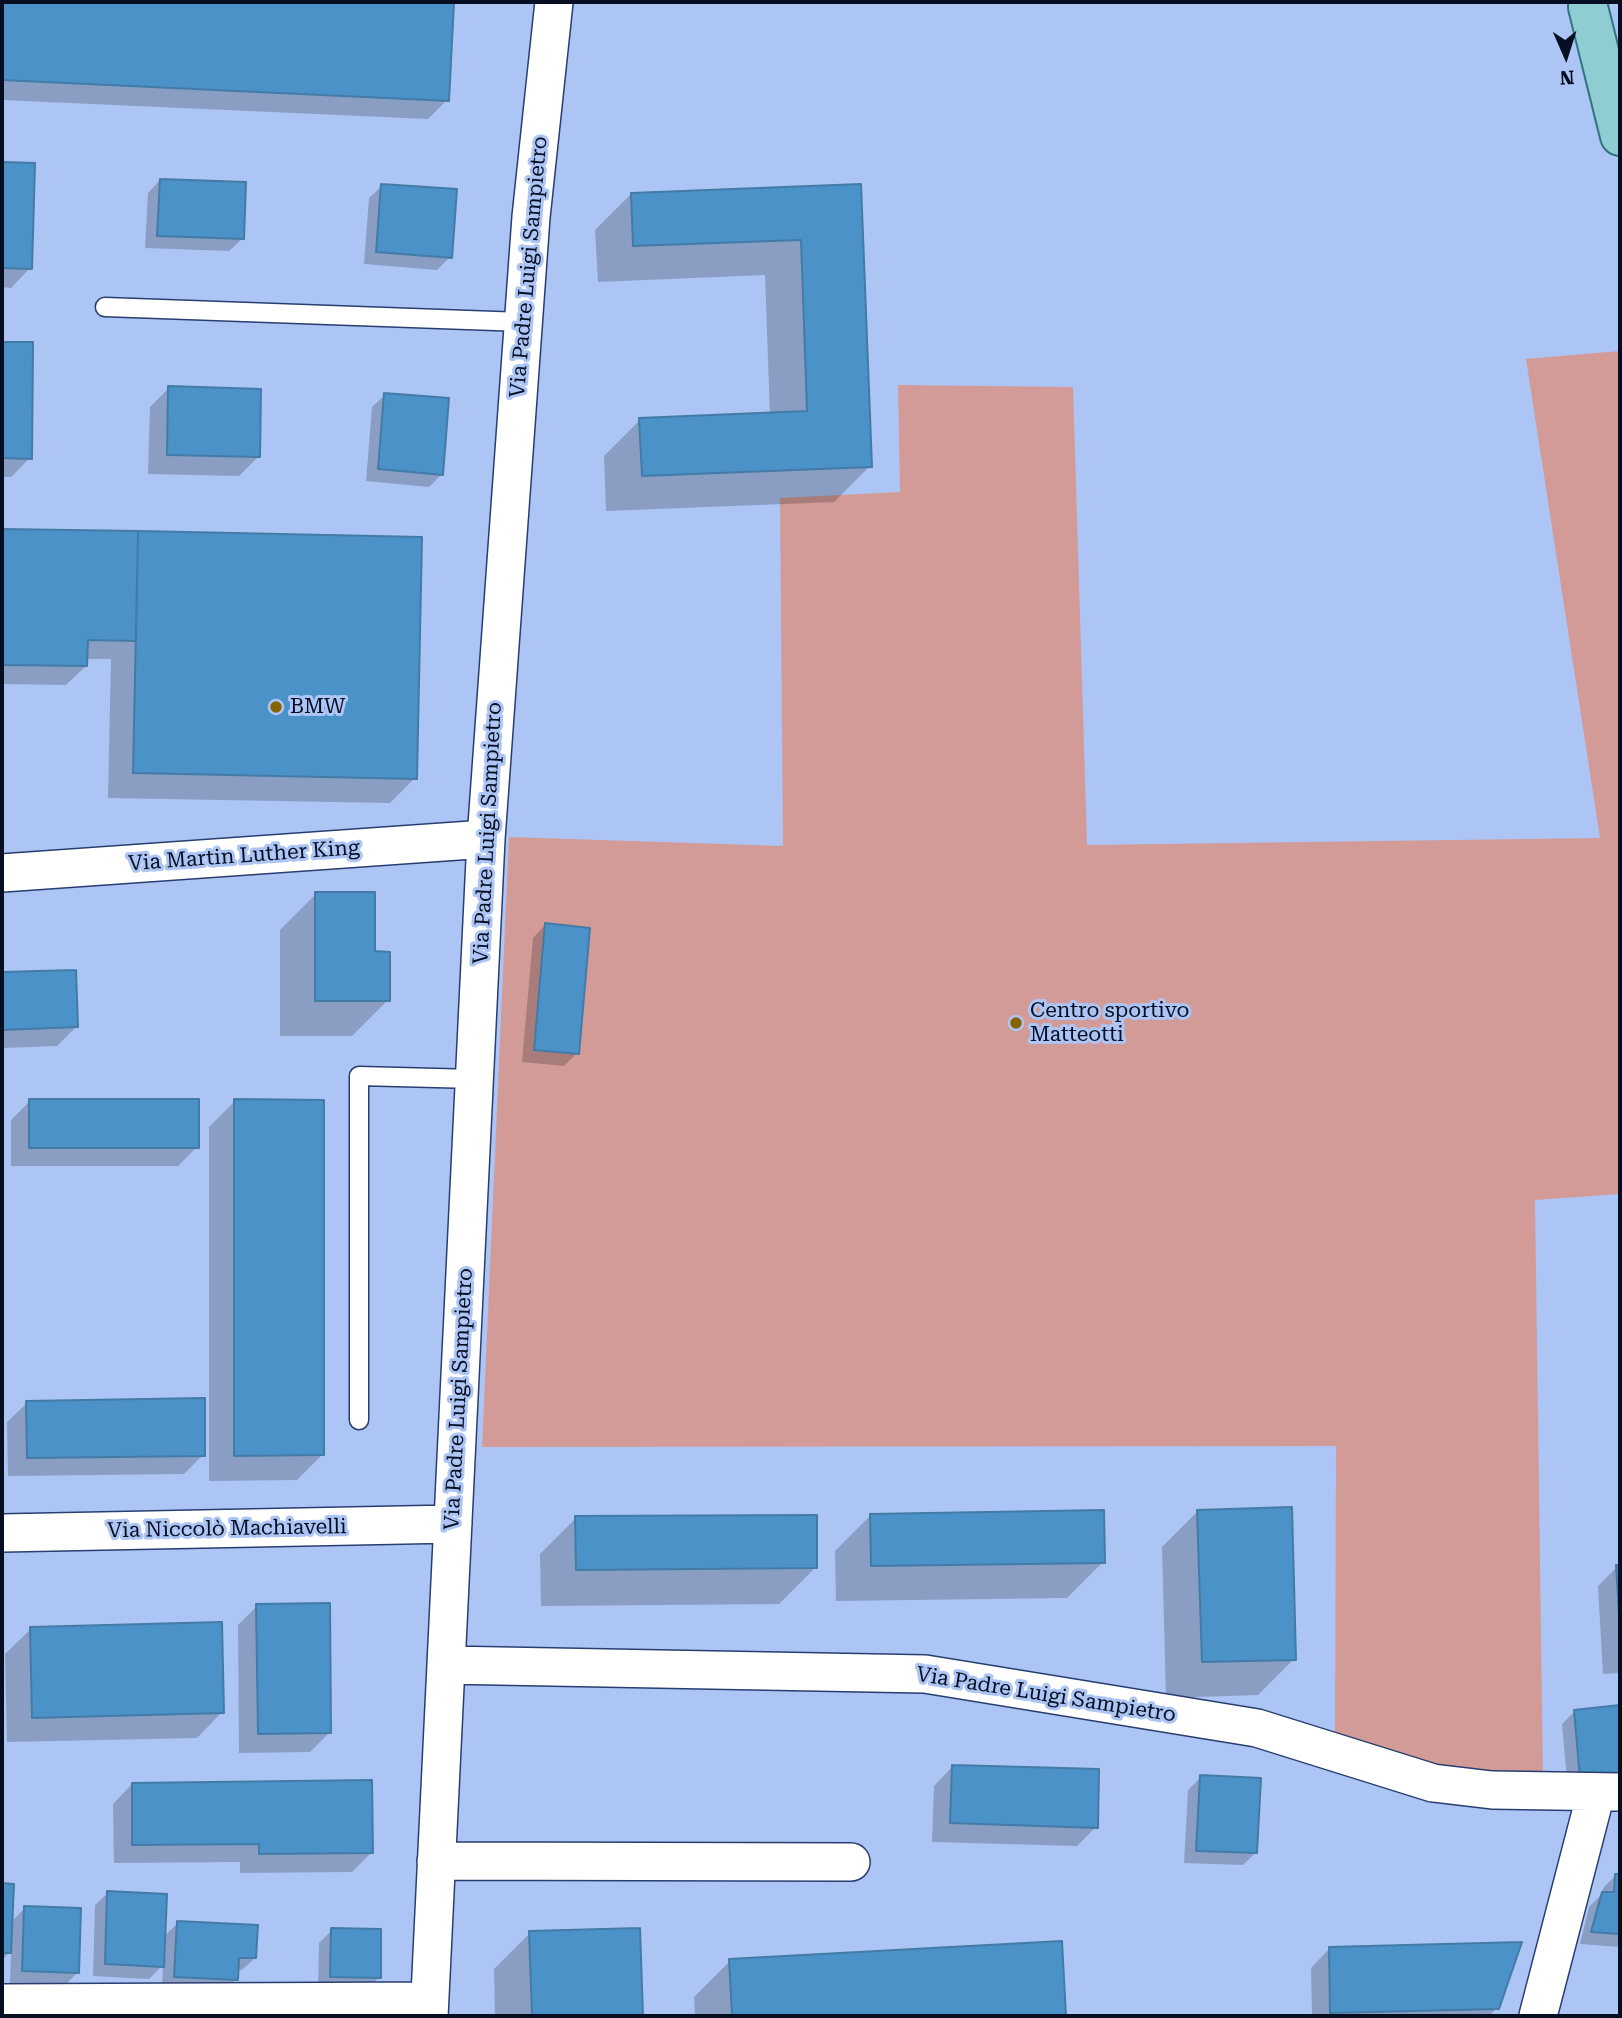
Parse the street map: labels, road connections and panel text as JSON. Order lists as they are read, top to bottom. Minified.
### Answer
{"streets":{"street":["Via Padre Luigi Sampietro","Via Martin Luther King","Via Niccolò Machiavelli"]},"crossings":[["Via Padre Luigi Sampietro","Via Martin Luther King"],["Via Padre Luigi Sampietro","Via Niccolò Machiavelli"]],"places":["BMW","Centro sportivo Matteotti"],"north":"bottom"}
